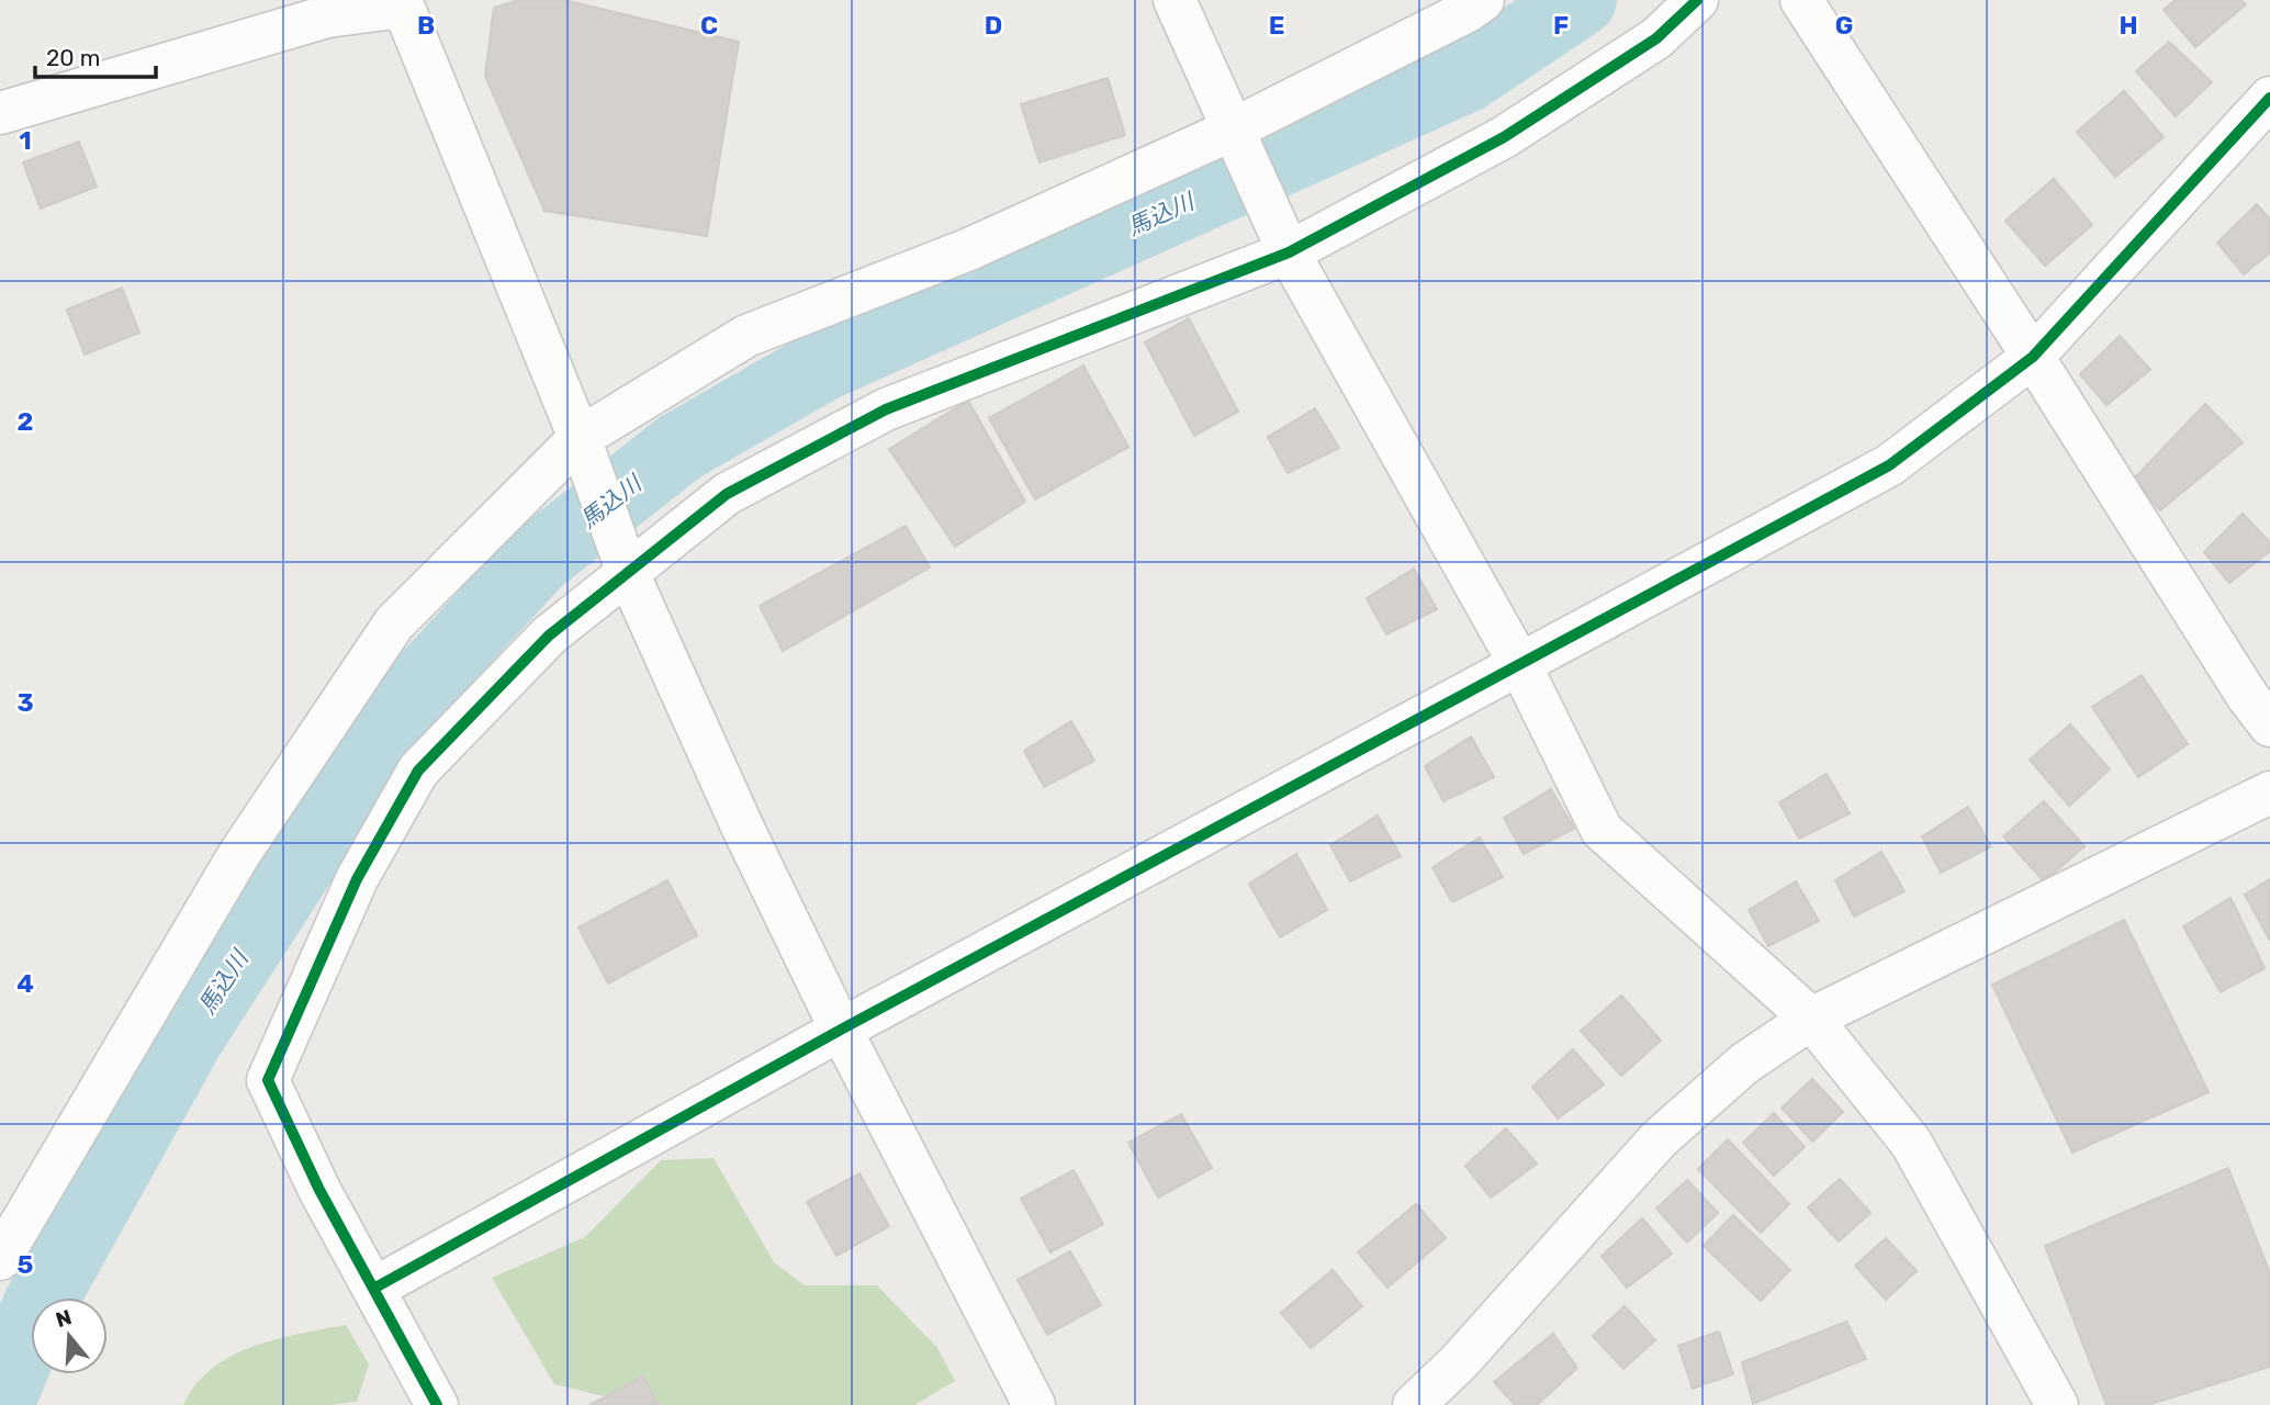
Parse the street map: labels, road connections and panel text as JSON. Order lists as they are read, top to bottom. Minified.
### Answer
{"water":["馬込川"],"scale_bar":"20 m","north":"top","grid":{"columns":["B","C","D","E","F","G","H"],"rows":["1","2","3","4","5"]}}
